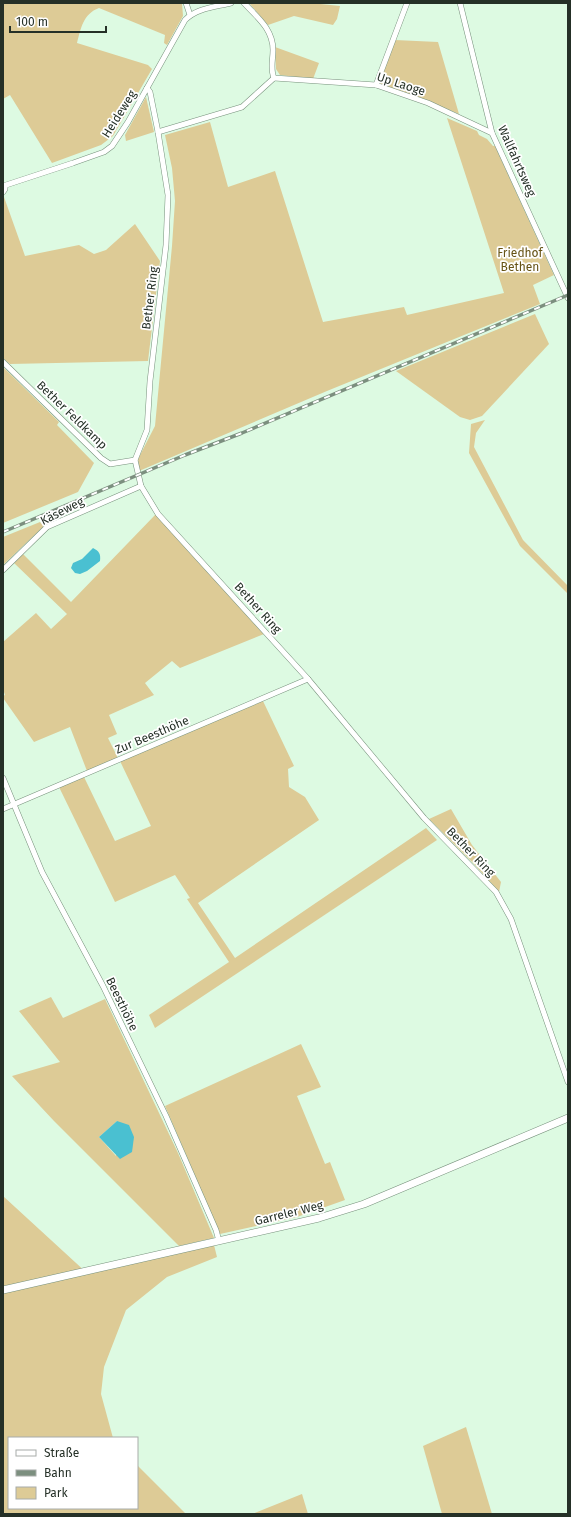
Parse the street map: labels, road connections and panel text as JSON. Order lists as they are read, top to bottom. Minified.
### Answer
{"streets":{"street":["Up Laoge","Heideweg","Wallfahrtsweg","Bether Ring","Bether Feldkamp","Käseweg","Zur Beesthöhe","Beesthöhe","Garreler Weg"]},"crossings":[["Up Laoge","Wallfahrtsweg"],["Heideweg","Bether Ring"],["Bether Ring","Bether Feldkamp"],["Bether Ring","Käseweg"],["Bether Ring","Zur Beesthöhe"],["Zur Beesthöhe","Beesthöhe"],["Beesthöhe","Garreler Weg"]],"parks":["Friedhof Bethen"],"legend":["Straße","Bahn","Park"],"scale_bar":"100 m"}
